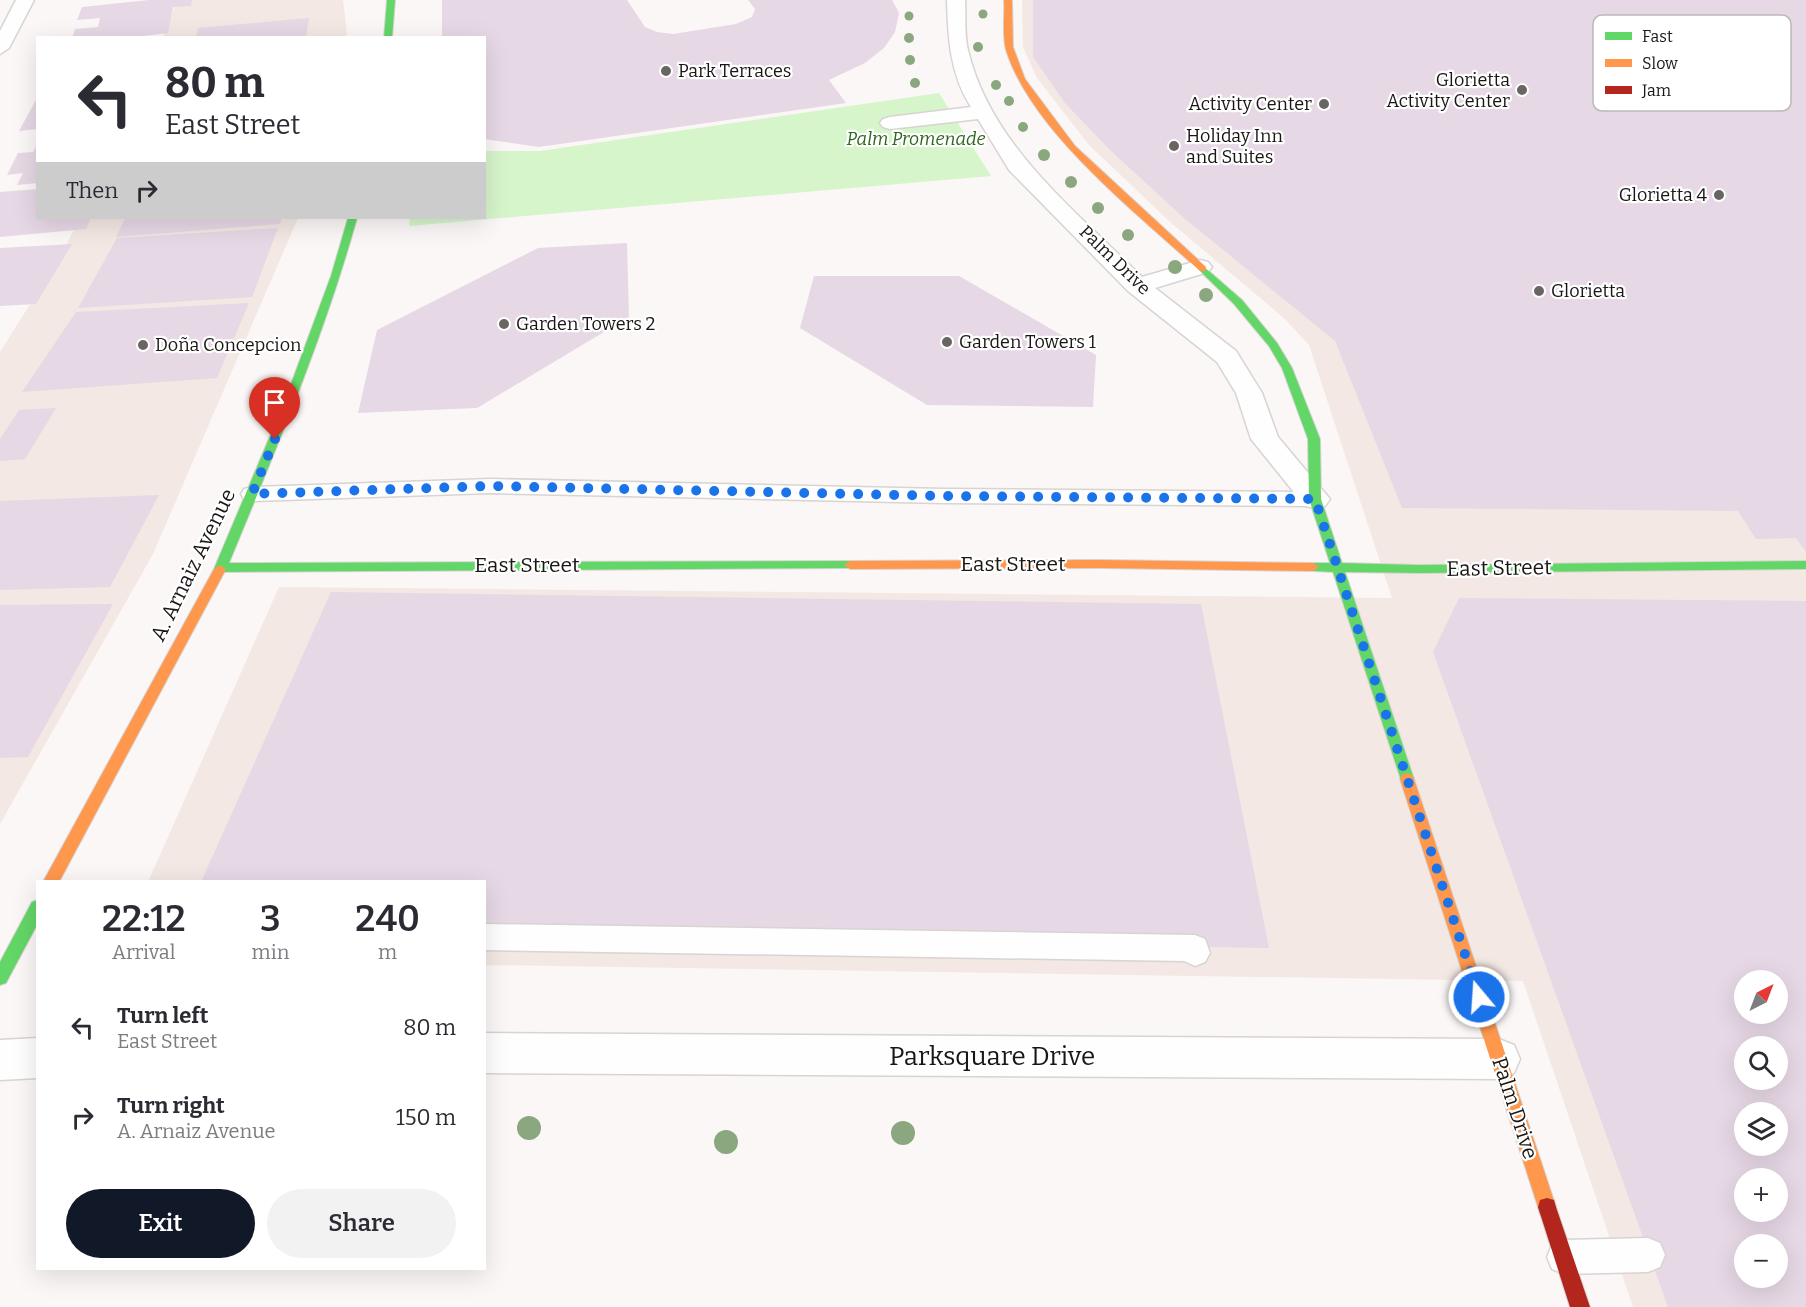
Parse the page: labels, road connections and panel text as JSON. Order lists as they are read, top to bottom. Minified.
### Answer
{"streets":{"street":["Palm Drive","East Street","A. Arnaiz Avenue","Parksquare Drive"]},"crossings":[["Palm Drive","East Street"],["Palm Drive","Parksquare Drive"],["East Street","A. Arnaiz Avenue"]],"parks":["Palm Promenade"],"places":["Park Terraces","Glorietta Activity Center","Activity Center","Holiday Inn and Suites","Glorietta 4","Glorietta","Garden Towers 2","Garden Towers 1","Doña Concepcion"],"legend":["Fast","Slow","Jam"],"north":"top right","page":{"turn":["80 m","East Street"],"then":"Then","eta":["22:12","Arrival","3","min","240","m"],"map_buttons":["+","−"],"list":[{"name":"Turn left","note":"East Street","value":"80 m"},{"name":"Turn right","note":"A. Arnaiz Avenue","value":"150 m"}],"buttons":["Exit","Share"]}}
